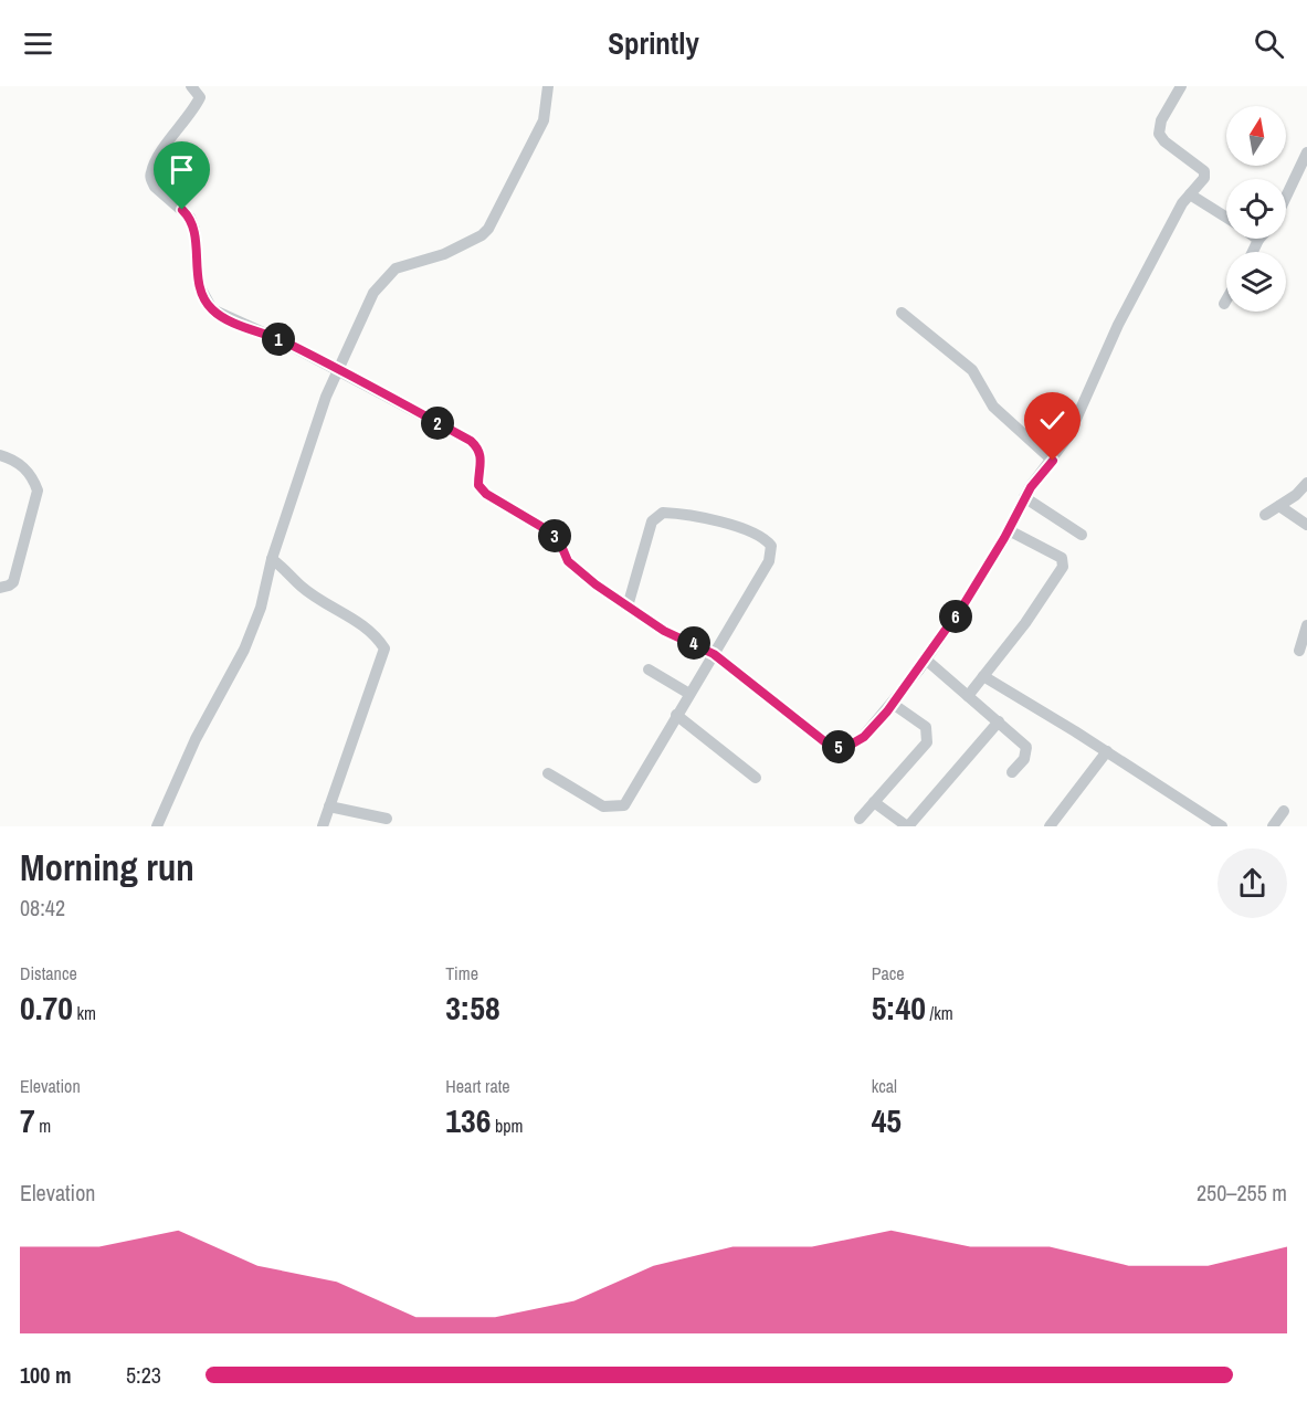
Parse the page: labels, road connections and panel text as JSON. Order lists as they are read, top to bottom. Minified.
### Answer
{"north":"top","page":{"header":"Sprintly","pins":["1","2","3","6","4","5"],"heading":["Morning run","08:42"],"stats":[["Distance","0.70 km"],["Time","3:58"],["Pace","5:40 /km"],["Elevation","7 m"],["Heart rate","136 bpm"],["kcal","45"]],"chart":["Elevation","250–255 m"],"list":[{"name":"100 m","note":"5:23"}]}}
